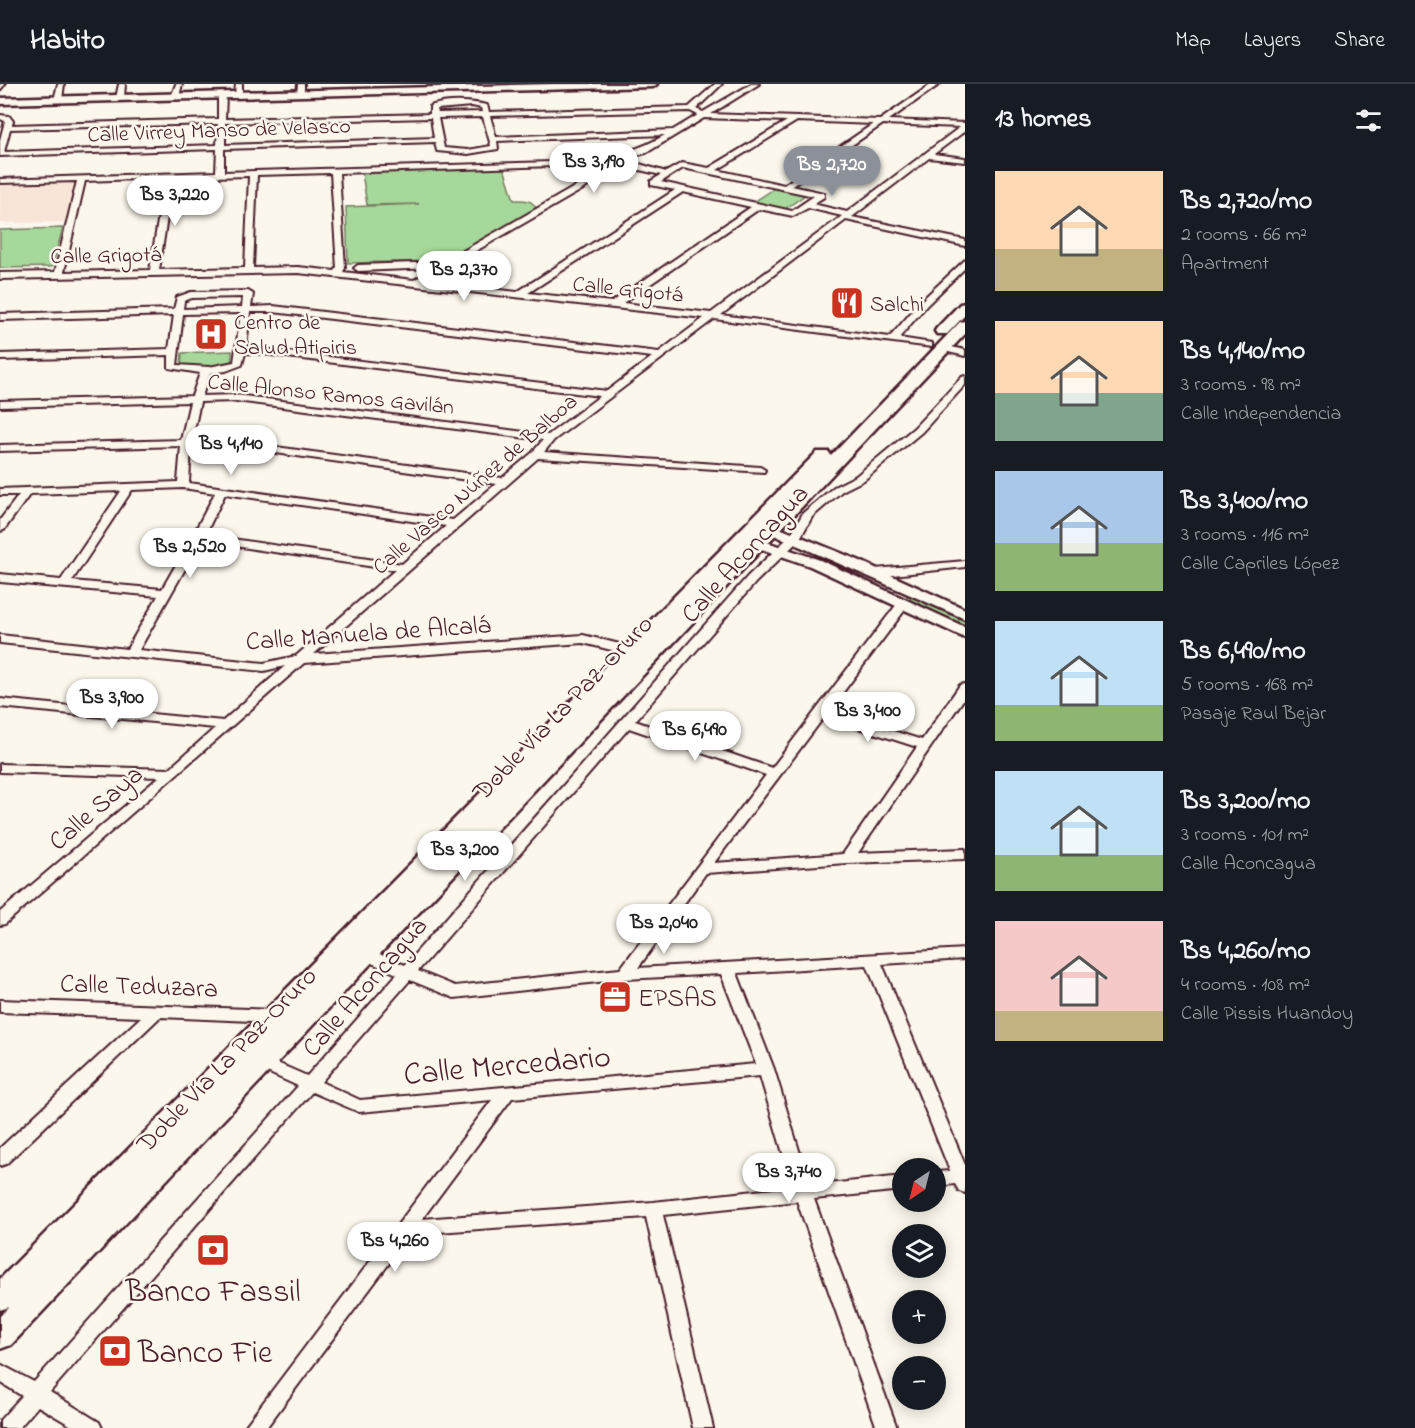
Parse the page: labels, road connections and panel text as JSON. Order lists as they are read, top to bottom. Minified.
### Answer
{"streets":{"highway":["Doble Vía La Paz-Oruro"],"street":["Calle Virrey Manso de Velasco","Calle Grigotá","Calle Alonso Ramos Gavilán","Calle Vasco Núñez de Balboa","Calle Aconcagua","Calle Manuela de Alcalá","Calle Saya","Calle Teduzara","Calle Mercedario"]},"crossings":[["Calle Grigotá","Calle Vasco Núñez de Balboa"],["Calle Grigotá","Doble Vía La Paz-Oruro"],["Calle Alonso Ramos Gavilán","Calle Vasco Núñez de Balboa"],["Calle Vasco Núñez de Balboa","Calle Manuela de Alcalá"],["Calle Vasco Núñez de Balboa","Calle Saya"],["Calle Aconcagua","Calle Mercedario"],["Calle Manuela de Alcalá","Doble Vía La Paz-Oruro"],["Calle Manuela de Alcalá","Calle Saya"],["Doble Vía La Paz-Oruro","Calle Teduzara"],["Doble Vía La Paz-Oruro","Calle Mercedario"]],"places":{"restaurant":["Salchi"],"hospital":["Centro de Salud Atipiris"],"office":["EPSAS"],"bank":["Banco Fassil","Banco Fie"]},"north":"bottom left","page":{"header":"Habito","nav":["Map","Layers","Share"],"heading":"13 homes","price":["Bs 3,190","Bs 2,720","Bs 3,220","Bs 2,370","Bs 4,140","Bs 2,520","Bs 3,900","Bs 3,400","Bs 6,490","Bs 3,200","Bs 2,040","Bs 3,740","Bs 4,260"],"list":[{"name":"Bs 2,720/mo","note":"2 rooms · 66 m² · Apartment"},{"name":"Bs 4,140/mo","note":"3 rooms · 98 m² · Calle Independencia"},{"name":"Bs 3,400/mo","note":"3 rooms · 116 m² · Calle Capriles López"},{"name":"Bs 6,490/mo","note":"5 rooms · 168 m² · Pasaje Raul Bejar"},{"name":"Bs 3,200/mo","note":"3 rooms · 101 m² · Calle Aconcagua"},{"name":"Bs 4,260/mo","note":"4 rooms · 108 m² · Calle Pissis Huandoy"}],"map_buttons":["+","−"]}}
